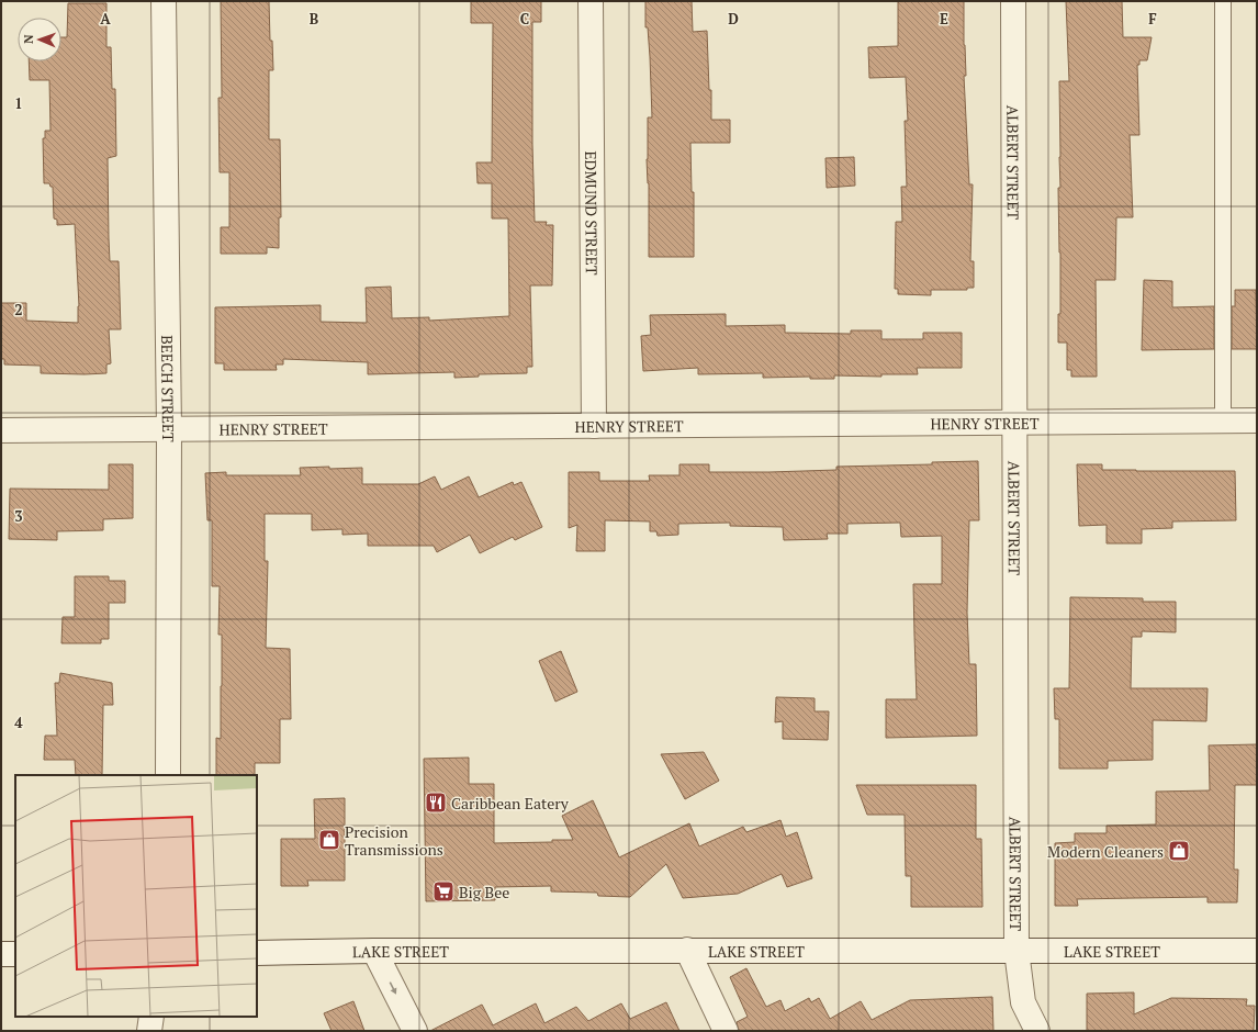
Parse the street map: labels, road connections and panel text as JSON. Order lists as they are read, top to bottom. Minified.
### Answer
{"streets":{"street":["ALBERT STREET","EDMUND STREET","BEECH STREET","HENRY STREET","LAKE STREET"]},"crossings":[["ALBERT STREET","HENRY STREET"],["ALBERT STREET","LAKE STREET"],["EDMUND STREET","HENRY STREET"],["BEECH STREET","HENRY STREET"]],"places":{"restaurant":["Caribbean Eatery"],"shop":["Precision Transmissions","Modern Cleaners"],"supermarket":["Big Bee"]},"north":"left","grid":{"columns":["A","B","C","D","E","F"],"rows":["1","2","3","4"]}}
